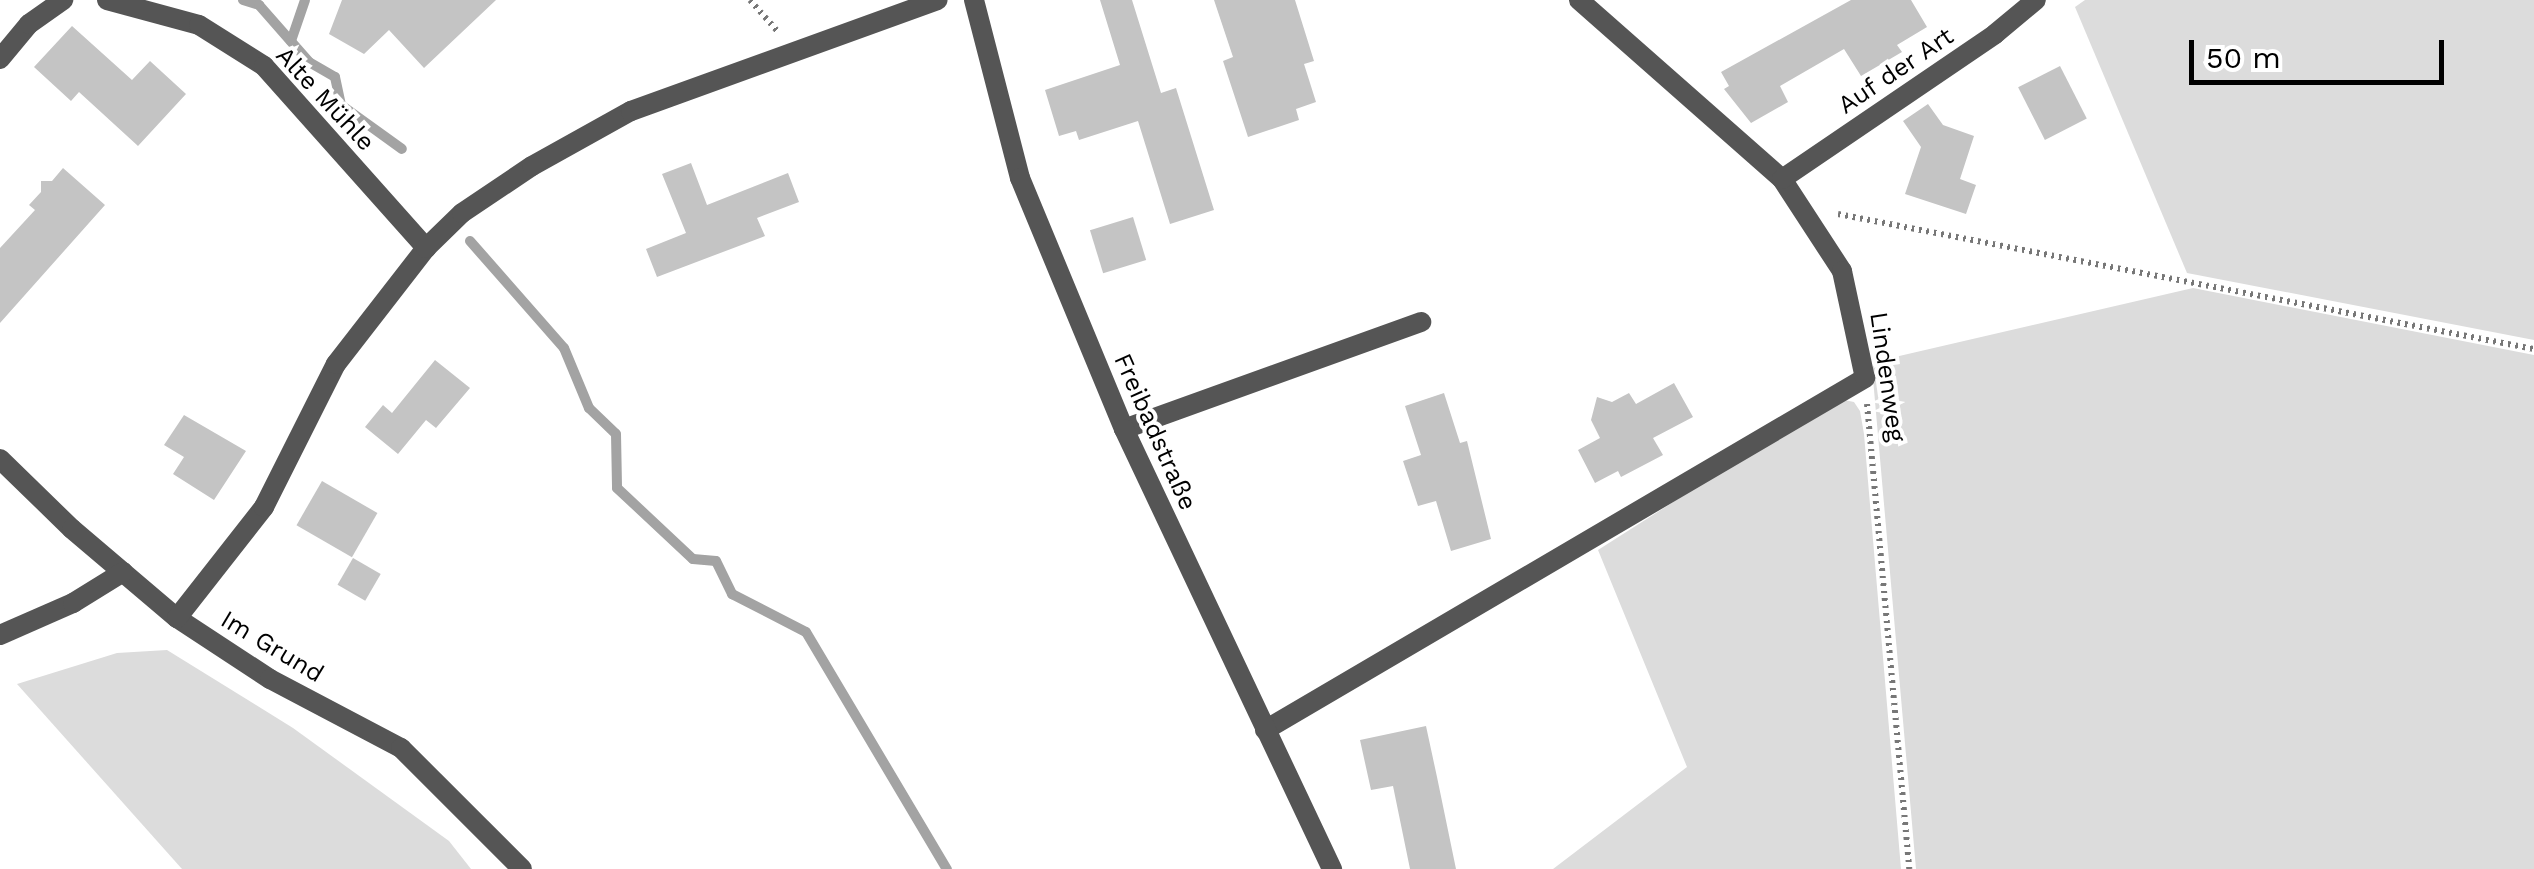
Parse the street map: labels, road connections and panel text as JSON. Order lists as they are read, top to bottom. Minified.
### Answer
{"streets":{"street":["Auf der Art","Alte Mühle","Lindenweg","Freibadstraße","Im Grund"]},"crossings":[["Auf der Art","Lindenweg"]],"scale_bar":"50 m"}
